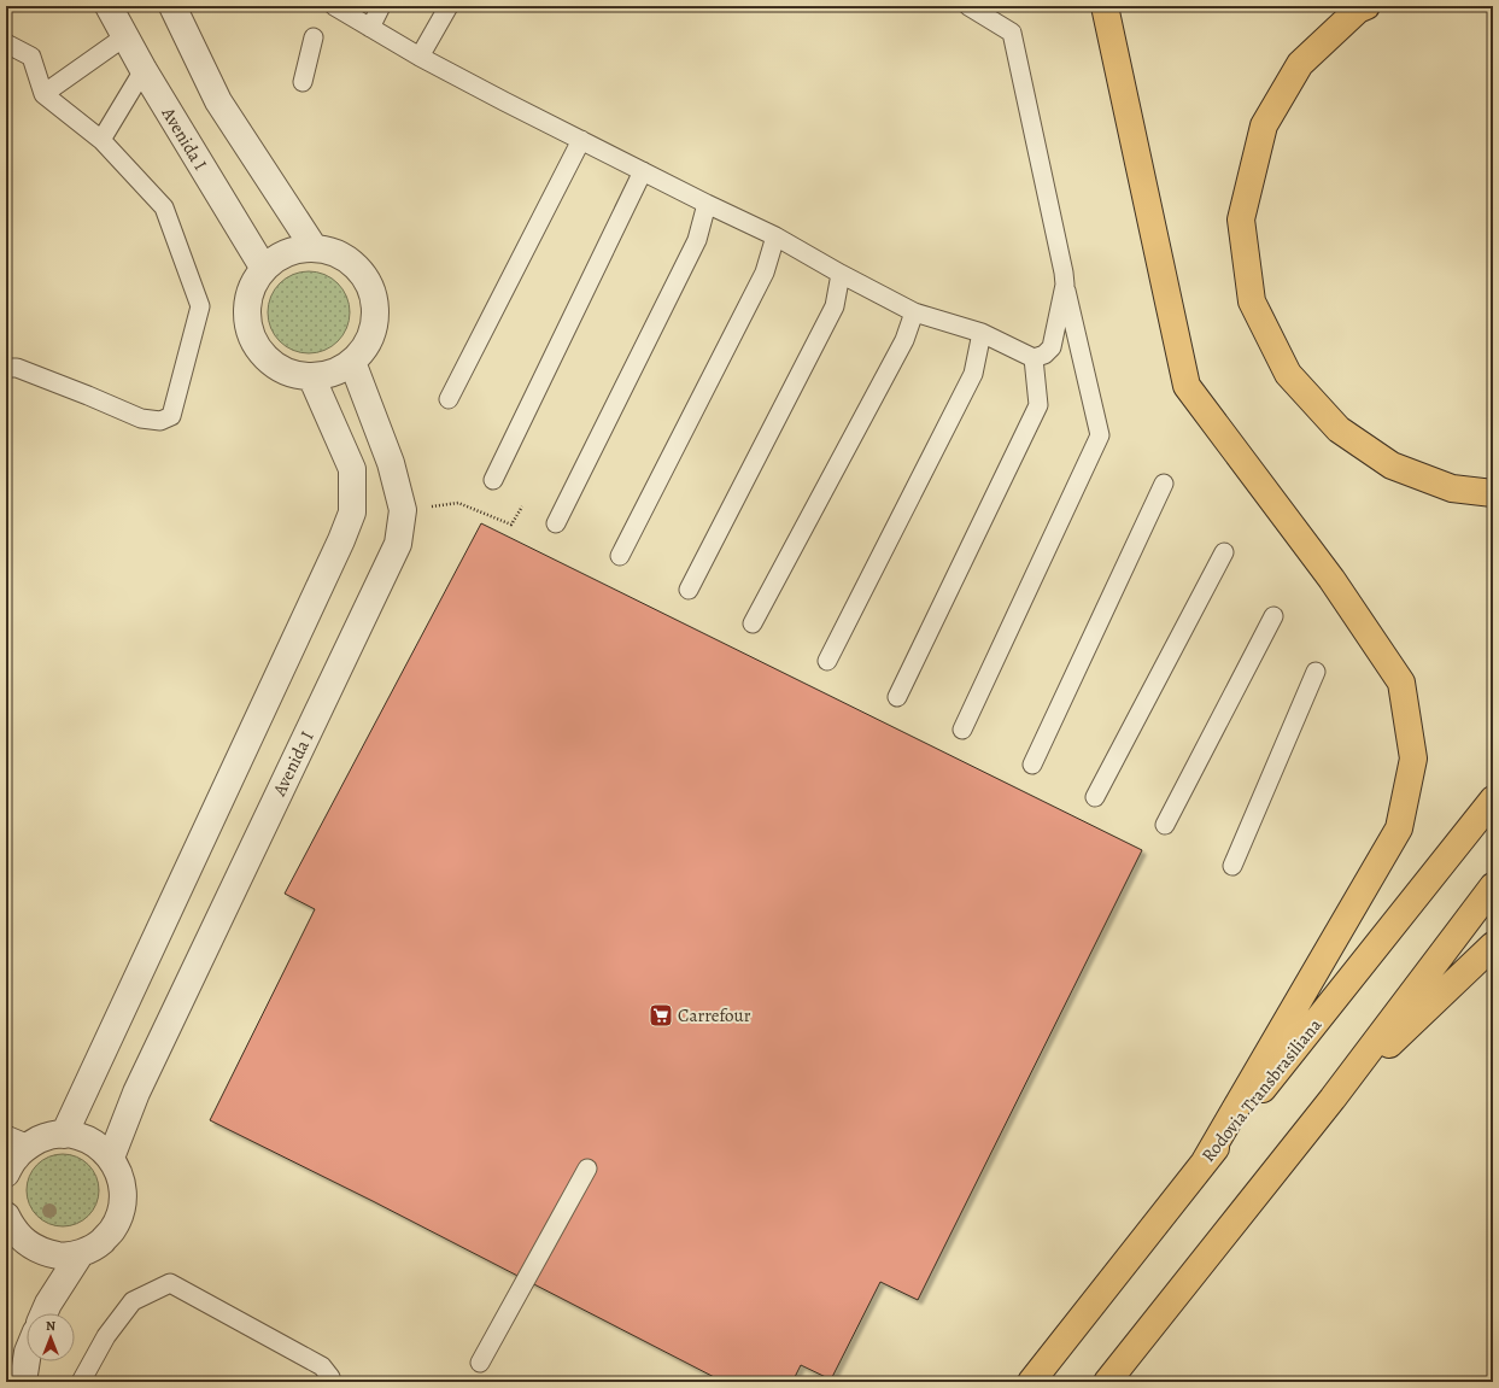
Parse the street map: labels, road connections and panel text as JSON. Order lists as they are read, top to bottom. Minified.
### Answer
{"streets":{"highway":["Rodovia Transbrasiliana"],"street":["Avenida I"]},"places":{"supermarket":["Carrefour"]},"north":"top"}
